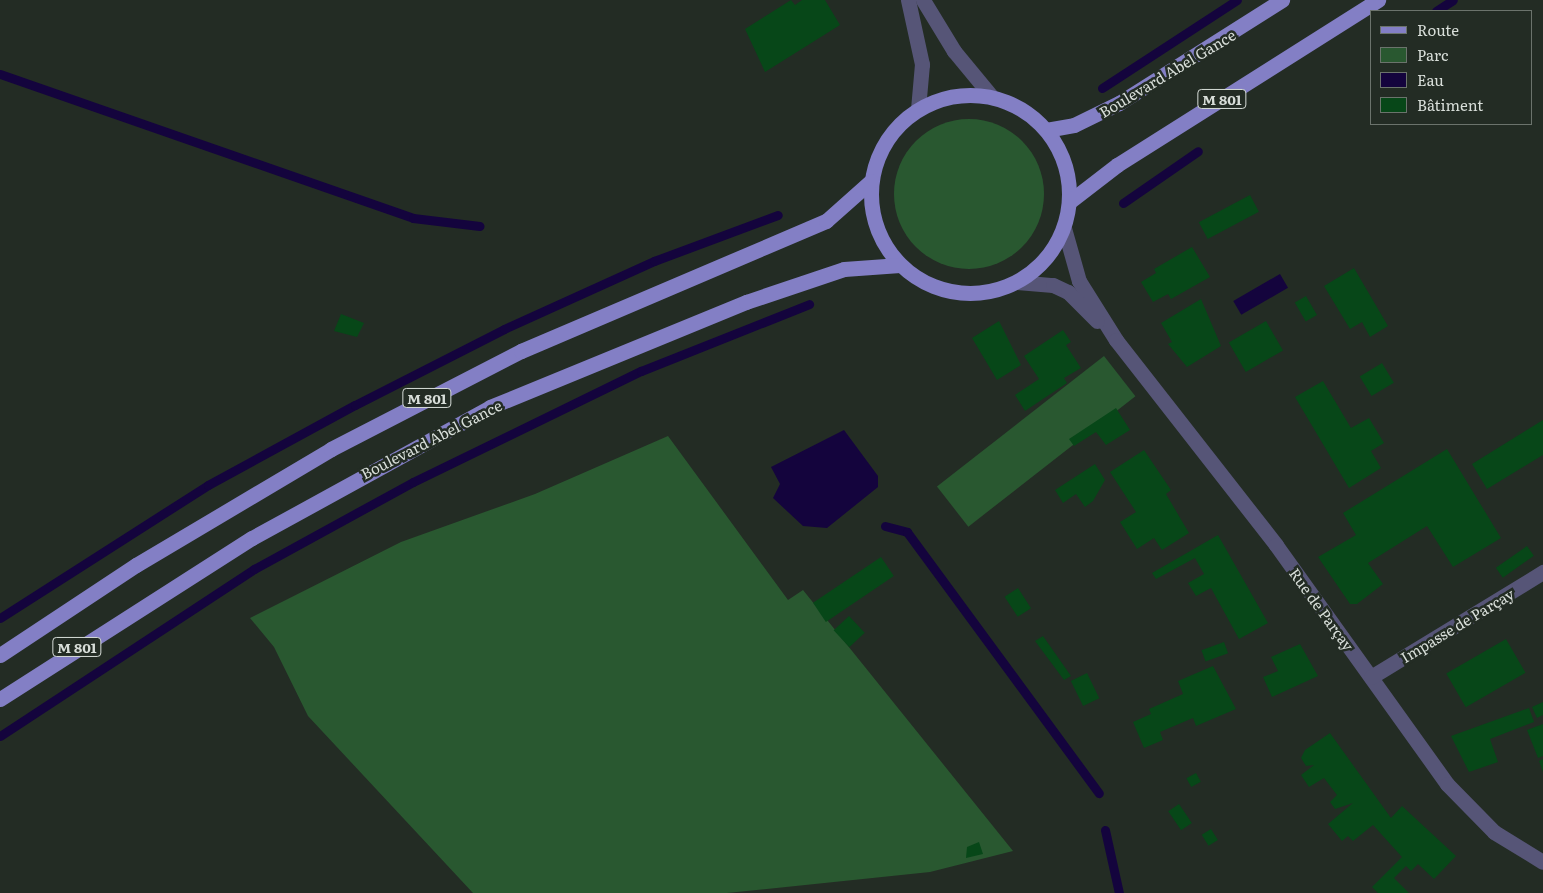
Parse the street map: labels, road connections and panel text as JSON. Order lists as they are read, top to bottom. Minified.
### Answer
{"streets":{"main road":["Boulevard Abel Gance","M 801"],"street":["Rue de Parçay","Impasse de Parçay"]},"crossings":[["Boulevard Abel Gance","M 801"],["M 801","Rue de Parçay"],["Rue de Parçay","Impasse de Parçay"]],"legend":["Route","Parc","Eau","Bâtiment"]}
